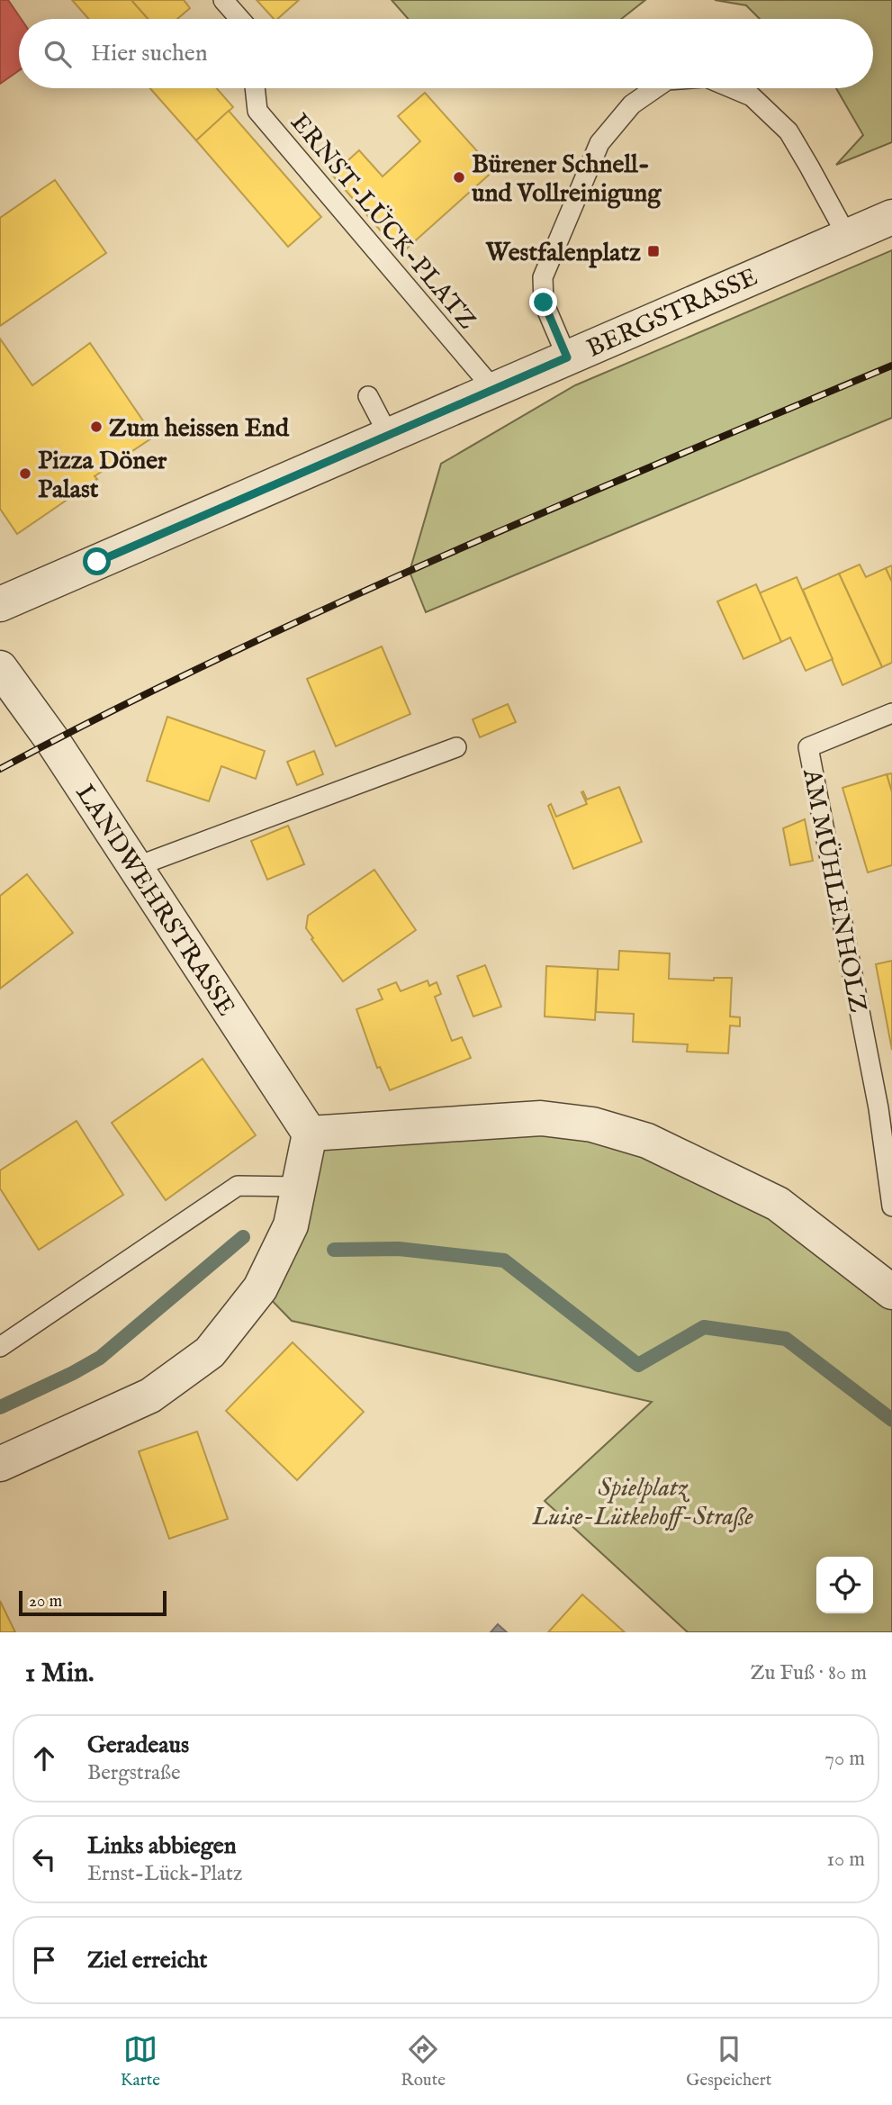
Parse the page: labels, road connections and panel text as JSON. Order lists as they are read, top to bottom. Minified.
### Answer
{"streets":{"street":["BERGSTRASSE","LANDWEHRSTRASSE"],"lane":["ERNST-LÜCK-PLATZ","AM MÜHLENHOLZ"]},"crossings":[["ERNST-LÜCK-PLATZ","BERGSTRASSE"]],"parks":["Spielplatz Luise-Lütkehoff-Straße"],"places":{"other":["Bürener Schnell- und Vollreinigung","Zum heissen End","Pizza Döner Palast"],"transit":["Westfalenplatz"]},"scale_bar":"20 m","page":{"search":"Hier suchen","scale":"20 m","heading":["1 Min.","Zu Fuß · 80 m"],"list":[["Geradeaus","Bergstraße","70 m"],["Links abbiegen","Ernst-Lück-Platz","10 m"],"Ziel erreicht"],"nav":["Karte","Route","Gespeichert"]}}
